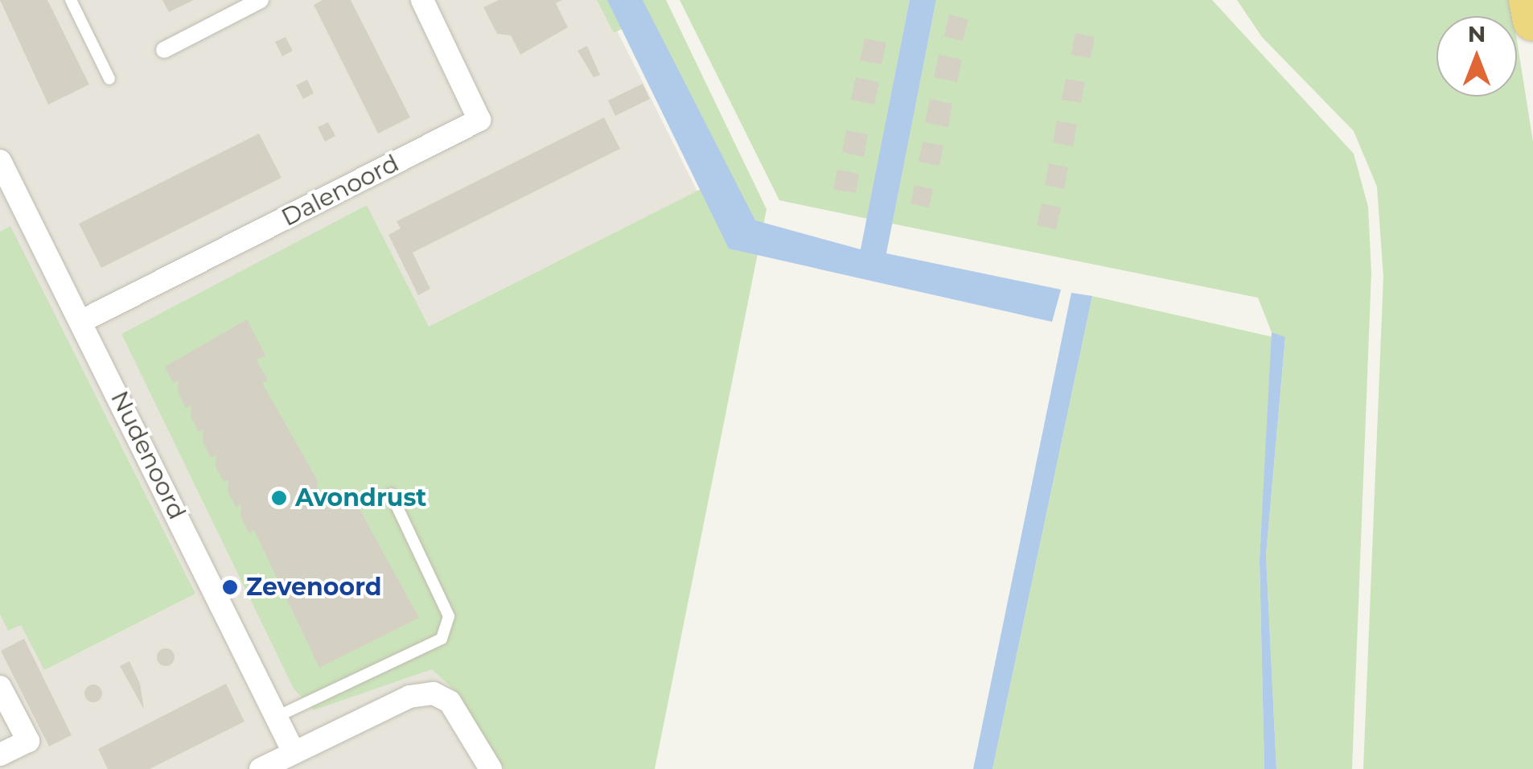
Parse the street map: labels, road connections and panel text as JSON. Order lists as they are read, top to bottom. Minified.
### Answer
{"streets":{"street":["Dalenoord","Nudenoord"]},"crossings":[["Dalenoord","Nudenoord"]],"places":["Avondrust","Zevenoord"],"north":"top"}
